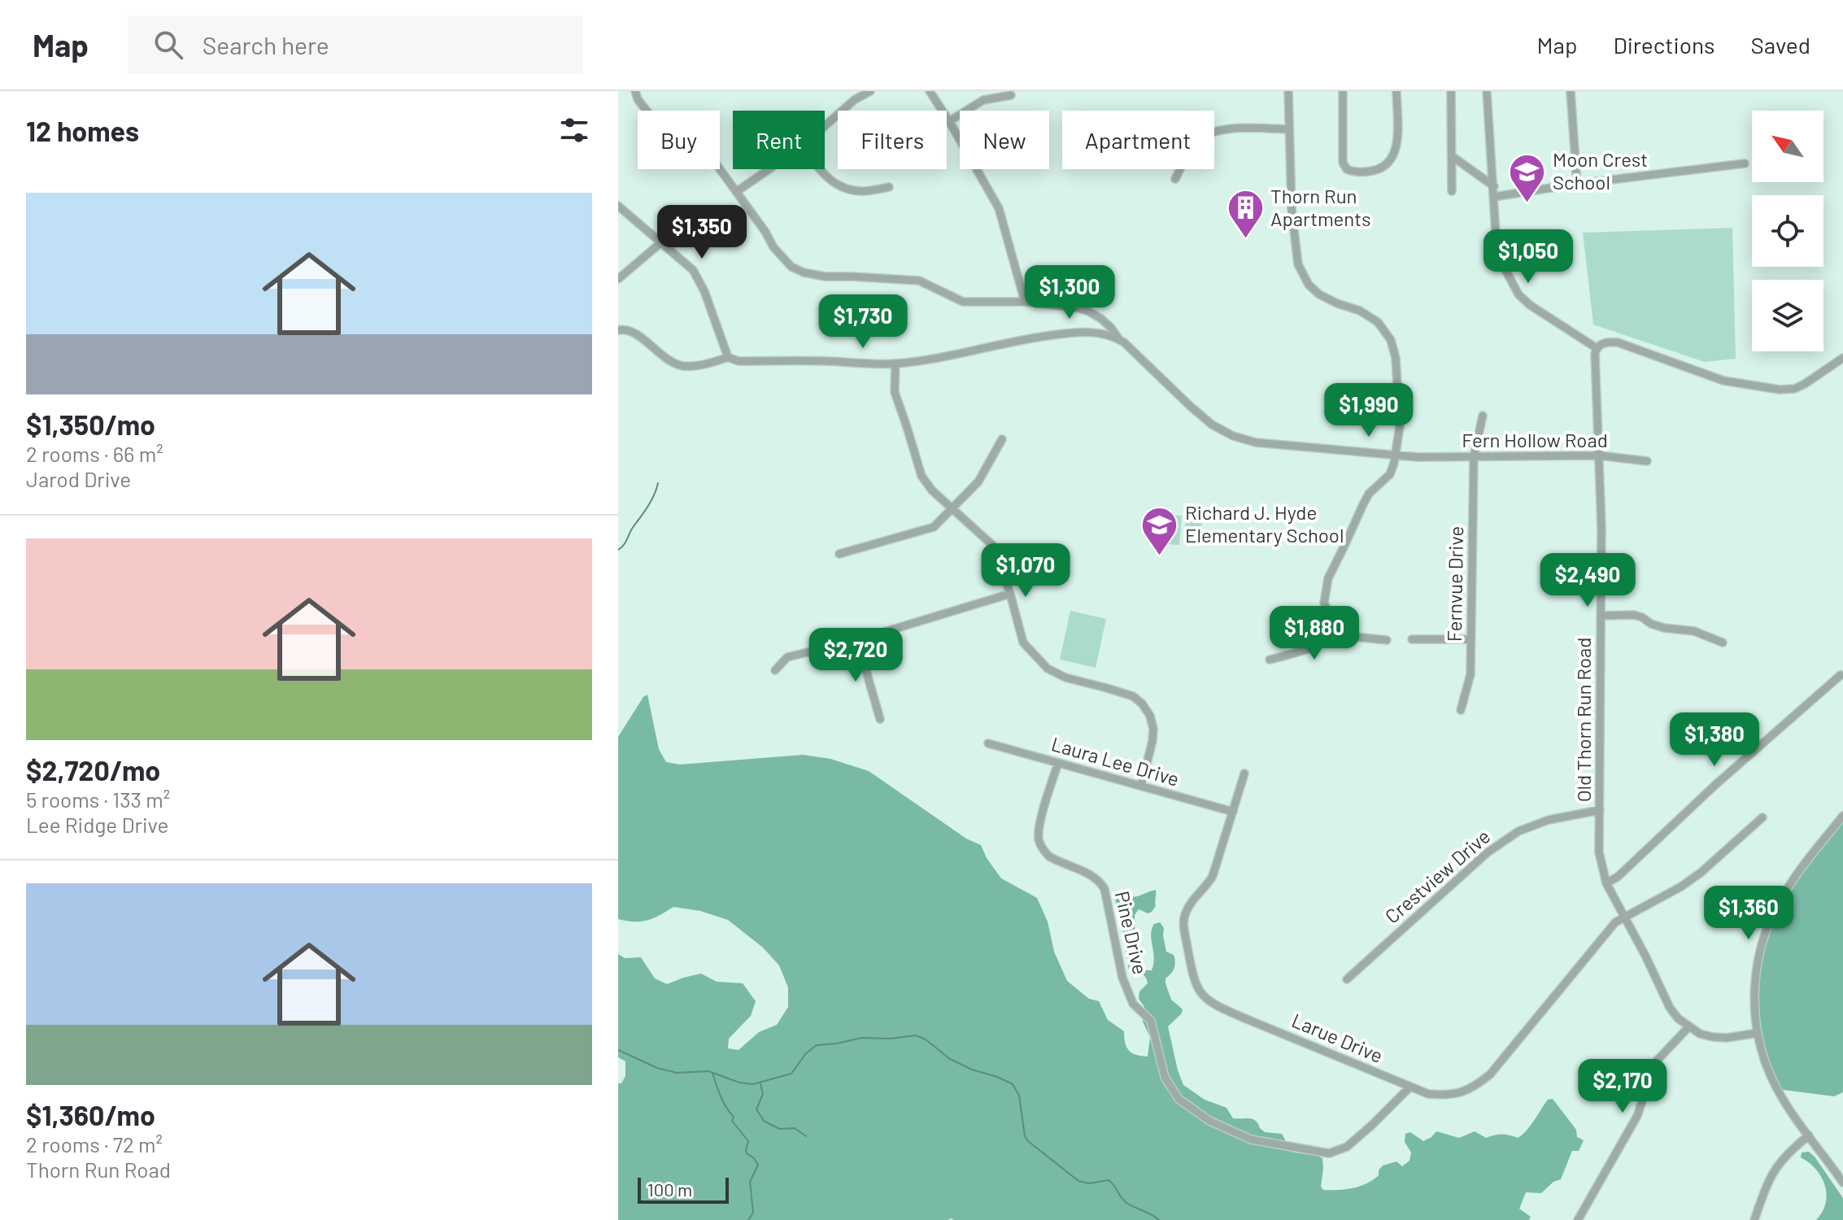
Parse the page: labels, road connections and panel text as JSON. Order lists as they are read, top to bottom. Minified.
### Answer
{"streets":{"street":["Fern Hollow Road","Fernvue Drive","Old Thorn Run Road","Laura Lee Drive","Crestview Drive","Pine Drive","Larue Drive"]},"crossings":[["Fern Hollow Road","Fernvue Drive"],["Fern Hollow Road","Old Thorn Run Road"],["Old Thorn Run Road","Crestview Drive"],["Old Thorn Run Road","Larue Drive"],["Laura Lee Drive","Pine Drive"],["Laura Lee Drive","Larue Drive"],["Pine Drive","Larue Drive"]],"places":{"school or university":["Moon Crest School","Richard J. Hyde Elementary School"],"building":["Thorn Run Apartments"]},"scale_bar":"100 m","north":"top left","page":{"header":"Map","search":"Search here","nav":["Map","Directions","Saved"],"heading":"12 homes","chip":["Buy","Rent","Filters","New","Apartment"],"list":[{"name":"$1,350/mo","note":"2 rooms · 66 m² · Jarod Drive"},{"name":"$2,720/mo","note":"5 rooms · 133 m² · Lee Ridge Drive"},{"name":"$1,360/mo","note":"2 rooms · 72 m² · Thorn Run Road"}],"price":["$1,350","$1,050","$1,300","$1,730","$1,990","$1,070","$2,490","$1,880","$2,720","$1,380","$1,360","$2,170"],"scale":"100 m"}}
